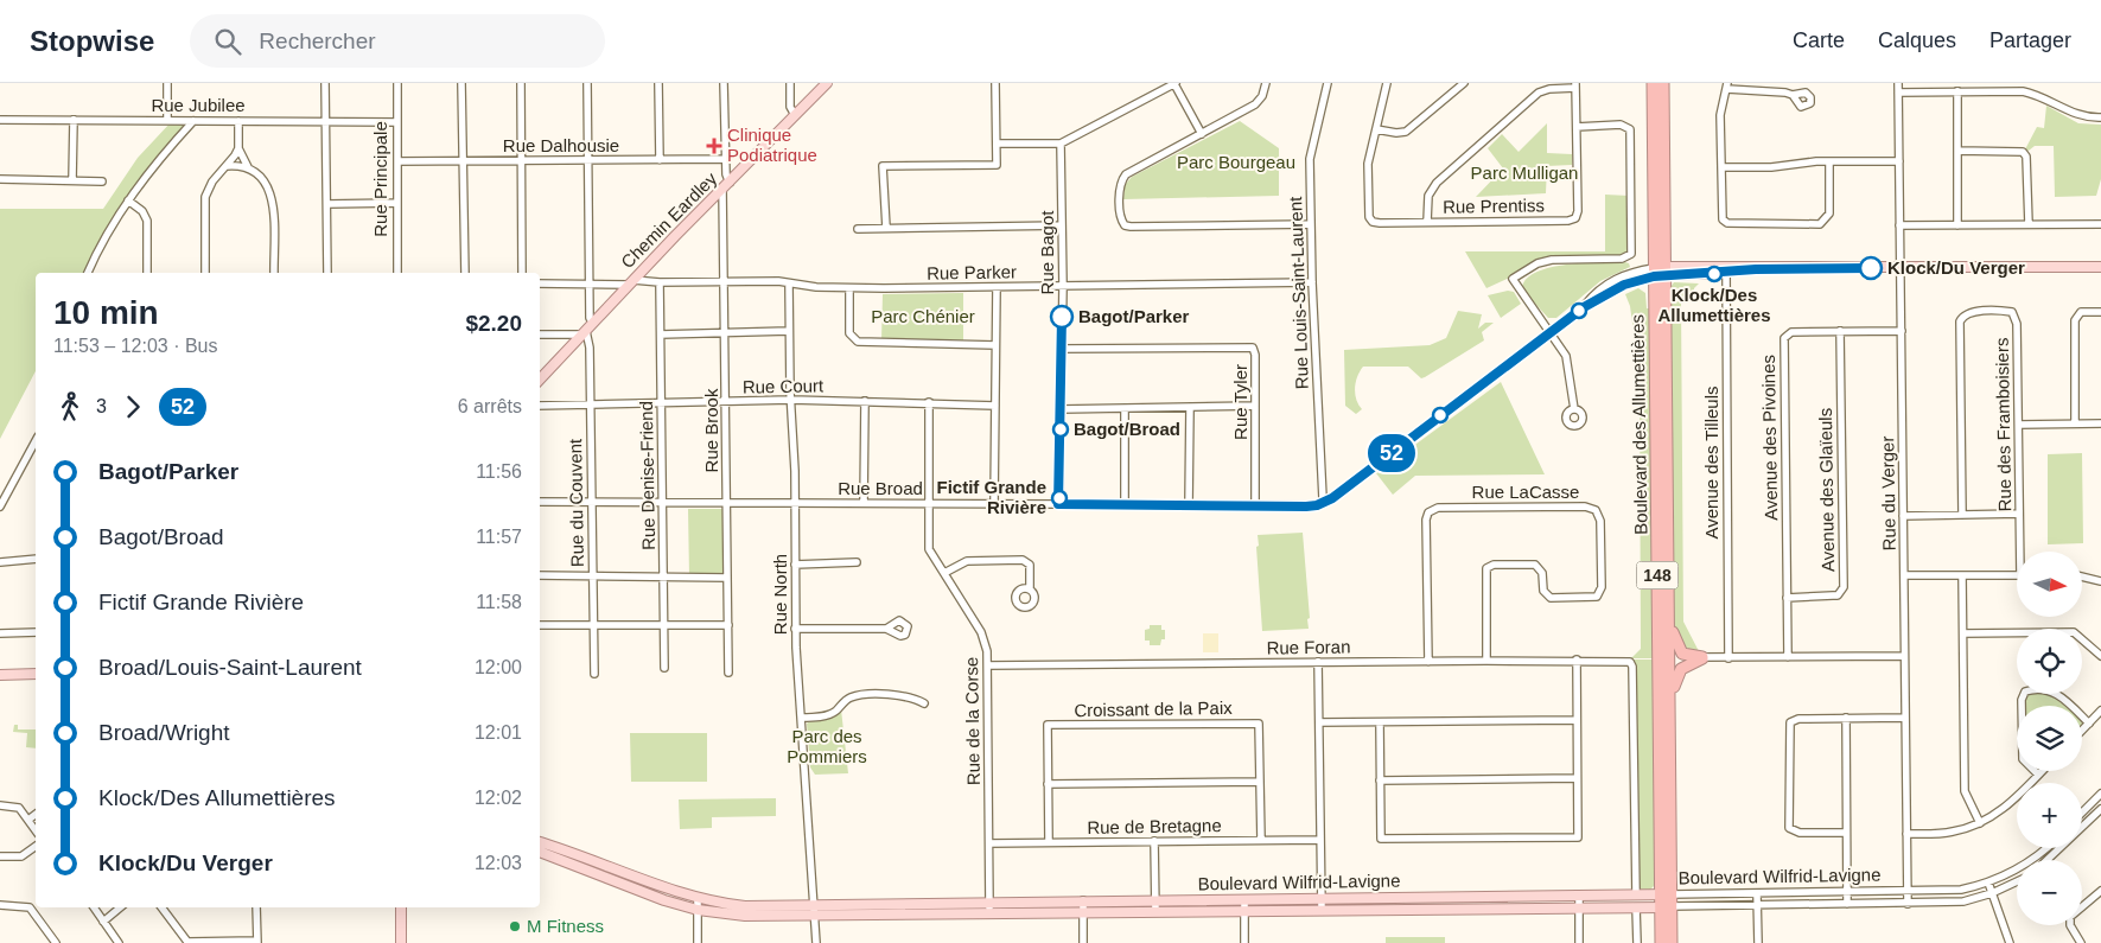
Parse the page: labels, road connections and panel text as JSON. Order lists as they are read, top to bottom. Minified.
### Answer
{"streets":{"highway":["Boulevard des Allumettières","148"],"main road":["Chemin Eardley","Boulevard Wilfrid-Lavigne"],"street":["Rue Jubilee","Rue Dalhousie","Rue Principale","Rue Prentiss","Rue Bagot","Rue Parker","Rue Louis-Saint-Laurent","Rue Court","Rue Tyler","Rue des Framboisiers","Rue Brook","Avenue des Pivoines","Avenue des Tilleuls","Rue Denise-Friend","Rue Broad","Avenue des Glaïeuls","Rue LaCasse","Rue du Verger","Rue du Couvent","Rue North","Rue Foran","Croissant de la Paix","Rue de la Corse","Rue de Bretagne"]},"crossings":[["Rue Jubilee","Rue Principale"],["Rue Dalhousie","Rue Principale"],["Rue Dalhousie","Rue Brook"],["Chemin Eardley","Rue Parker"],["Chemin Eardley","Rue Brook"],["Chemin Eardley","Rue du Couvent"],["Rue Bagot","Rue Parker"],["Rue Bagot","Rue Tyler"],["Rue Bagot","Rue Broad"],["Rue Parker","Rue Louis-Saint-Laurent"],["Rue Parker","Rue Brook"],["Rue Parker","Rue Denise-Friend"],["Rue Parker","Rue North"],["Rue Louis-Saint-Laurent","Rue Broad"],["Rue Court","Rue Brook"],["Rue Court","Rue Denise-Friend"],["Rue Court","Rue du Couvent"],["Rue Court","Rue North"],["Rue Court","Rue de la Corse"],["Rue Tyler","Rue Broad"],["Boulevard des Allumettières","Rue Broad"],["Boulevard des Allumettières","Boulevard Wilfrid-Lavigne"],["Rue Brook","Rue Broad"],["Avenue des Pivoines","Avenue des Glaïeuls"],["Avenue des Pivoines","Rue du Verger"],["Rue Denise-Friend","Rue Broad"],["Rue Broad","Rue du Couvent"],["Rue Broad","Rue North"],["Rue Broad","Rue de la Corse"],["Rue LaCasse","Rue Foran"],["Rue du Verger","Boulevard Wilfrid-Lavigne"],["Rue North","Boulevard Wilfrid-Lavigne"],["Rue Foran","Rue de la Corse"],["Rue Foran","Boulevard Wilfrid-Lavigne"],["Croissant de la Paix","Rue de Bretagne"],["Rue de la Corse","Rue de Bretagne"],["Rue de la Corse","Boulevard Wilfrid-Lavigne"]],"parks":["Parc Bourgeau","Parc Mulligan","Parc Chénier","Parc des Pommiers"],"places":{"health":["Clinique Podiatrique"],"other":["Klock/Du Verger","Klock/Des Allumettières","Bagot/Parker","Bagot/Broad","Fictif Grande Rivière","M Fitness"]},"lines":["bus line 52"],"north":"right","page":{"header":"Stopwise","search":"Rechercher","nav":["Carte","Calques","Partager"],"on_map":"52","heading":["10 min","11:53 – 12:03 · Bus","$2.20"],"legs":["3","52","6 arrêts"],"list":[{"name":"Bagot/Parker","value":"11:56"},{"name":"Bagot/Broad","value":"11:57"},{"name":"Fictif Grande Rivière","value":"11:58"},{"name":"Broad/Louis-Saint-Laurent","value":"12:00"},{"name":"Broad/Wright","value":"12:01"},{"name":"Klock/Des Allumettières","value":"12:02"},{"name":"Klock/Du Verger","value":"12:03"}],"map_buttons":["+","−"]}}
